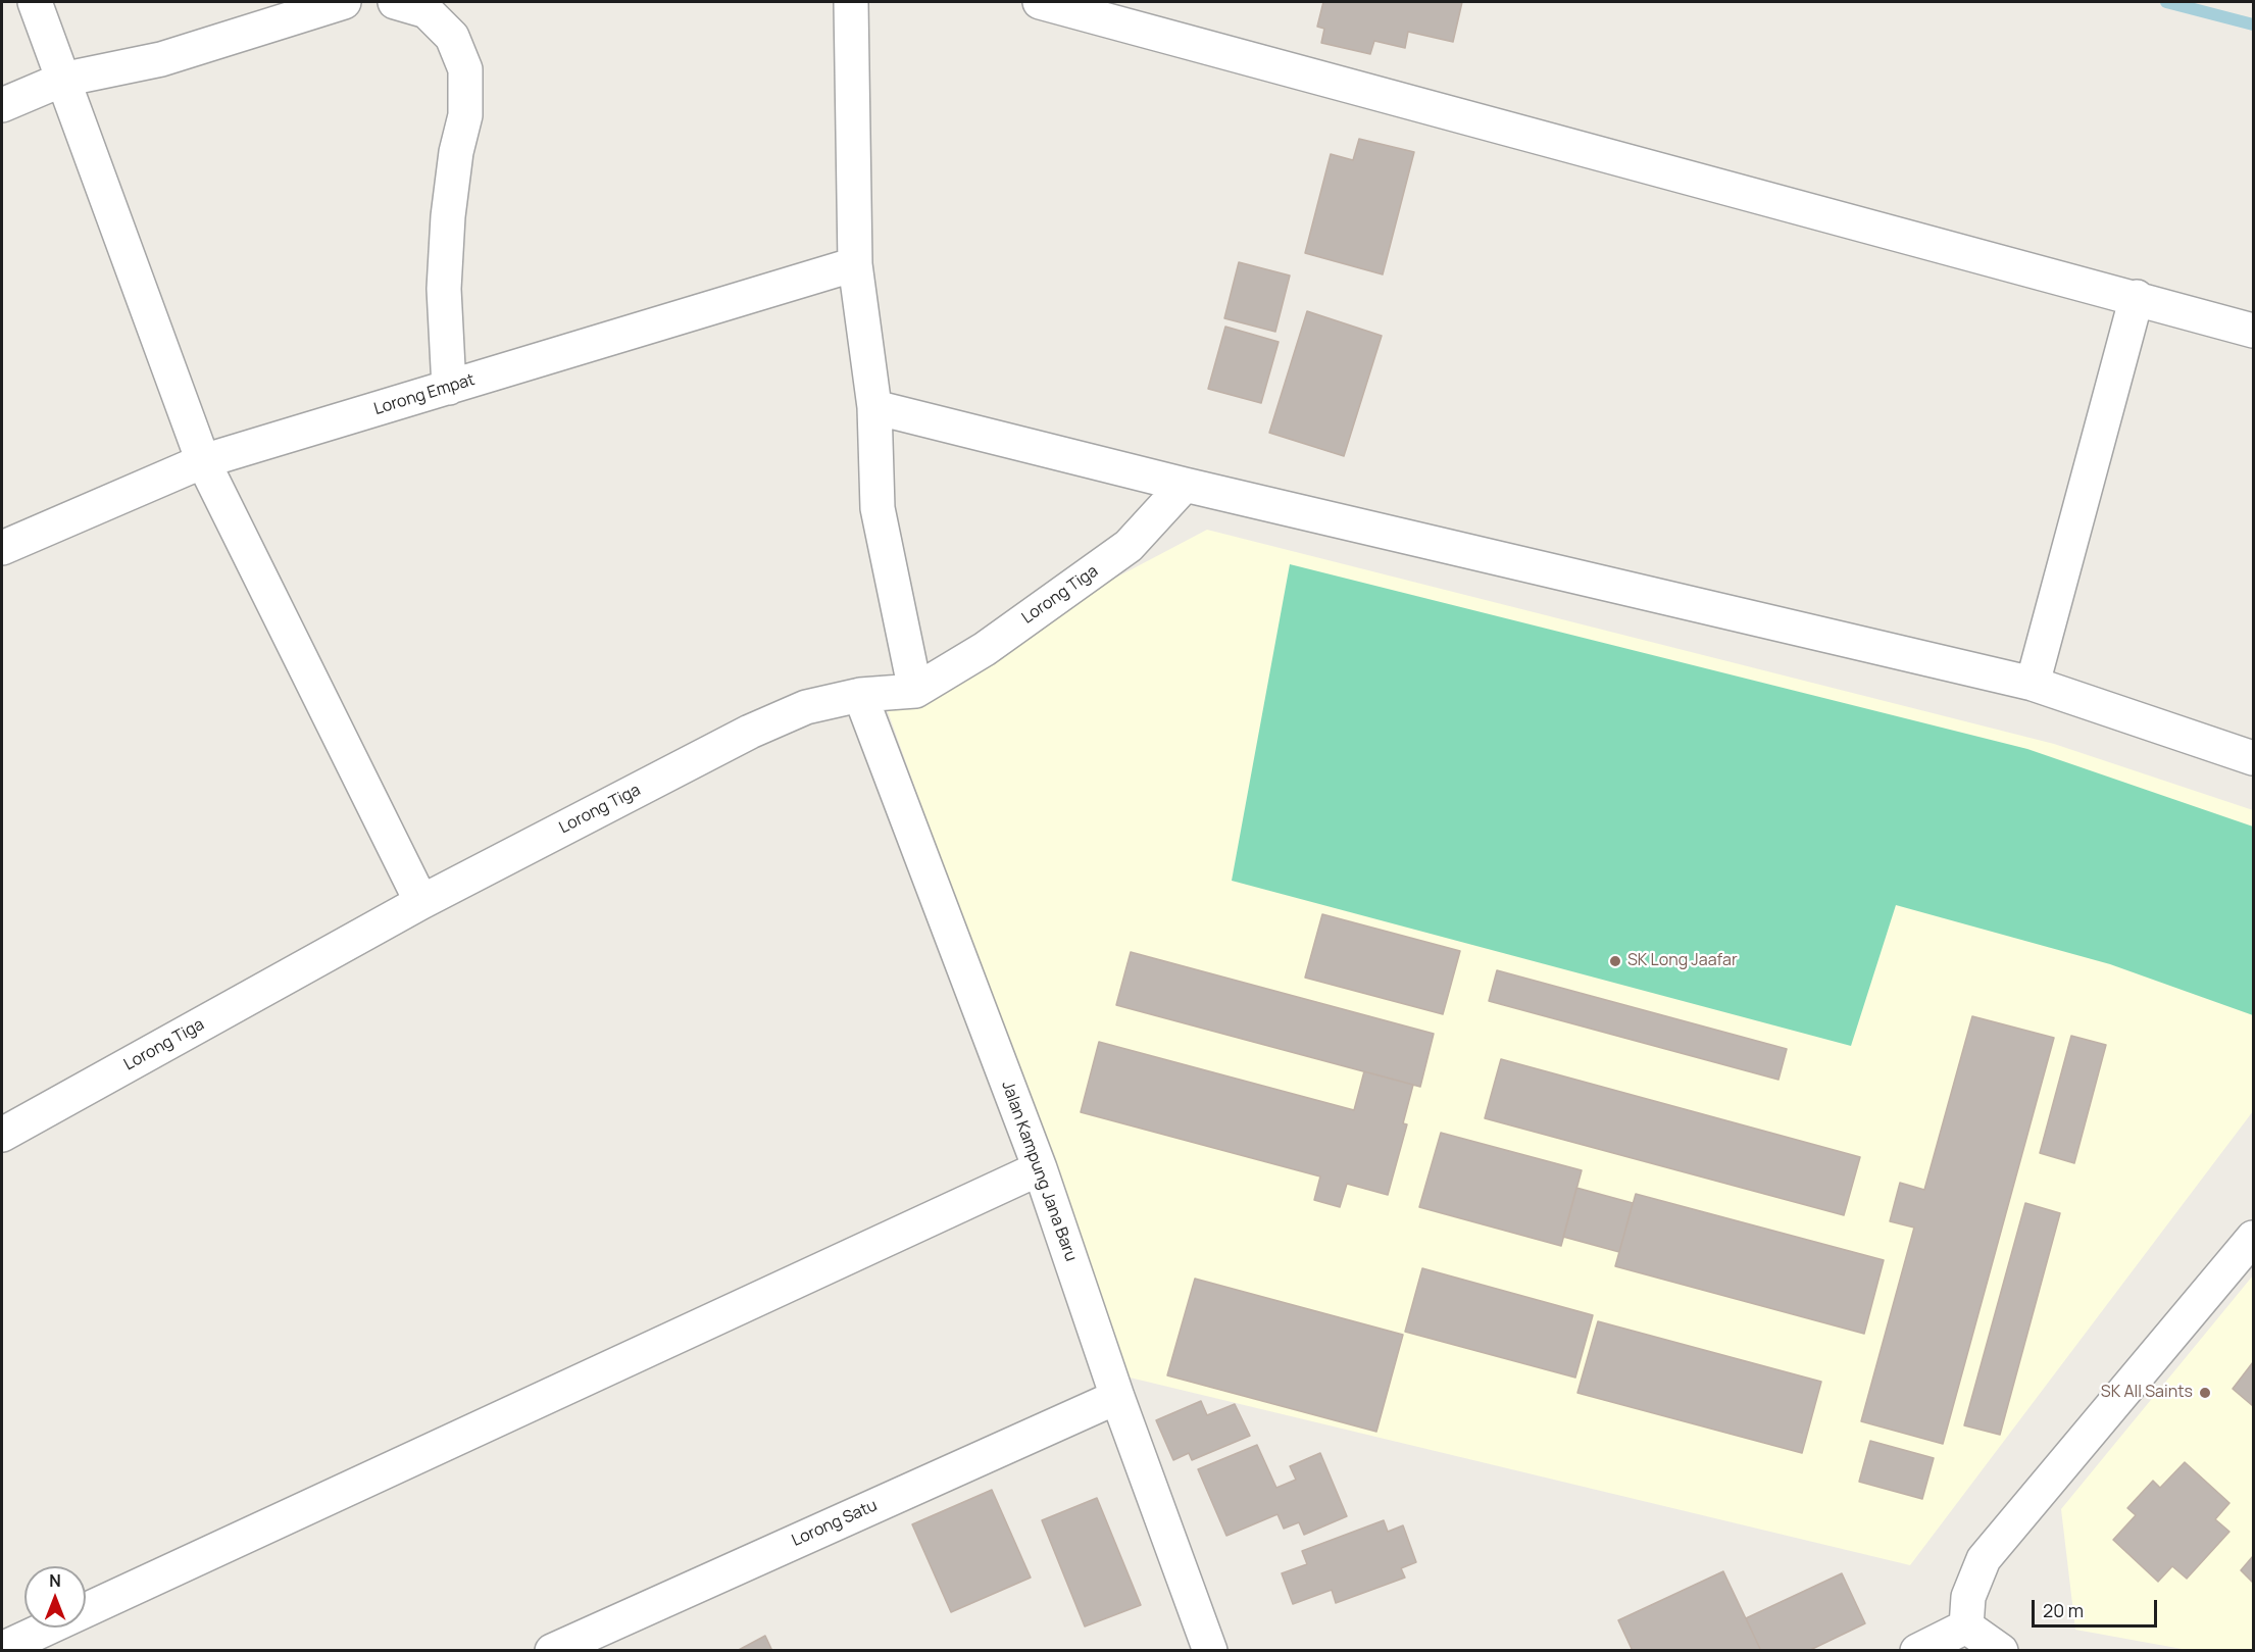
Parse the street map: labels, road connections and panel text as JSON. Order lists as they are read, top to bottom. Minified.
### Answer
{"streets":{"street":["Lorong Empat","Lorong Tiga","Jalan Kampung Jana Baru","Lorong Satu"]},"crossings":[["Lorong Tiga","Jalan Kampung Jana Baru"],["Jalan Kampung Jana Baru","Lorong Satu"]],"places":["SK Long Jaafar","SK All Saints"],"scale_bar":"20 m","north":"top"}
